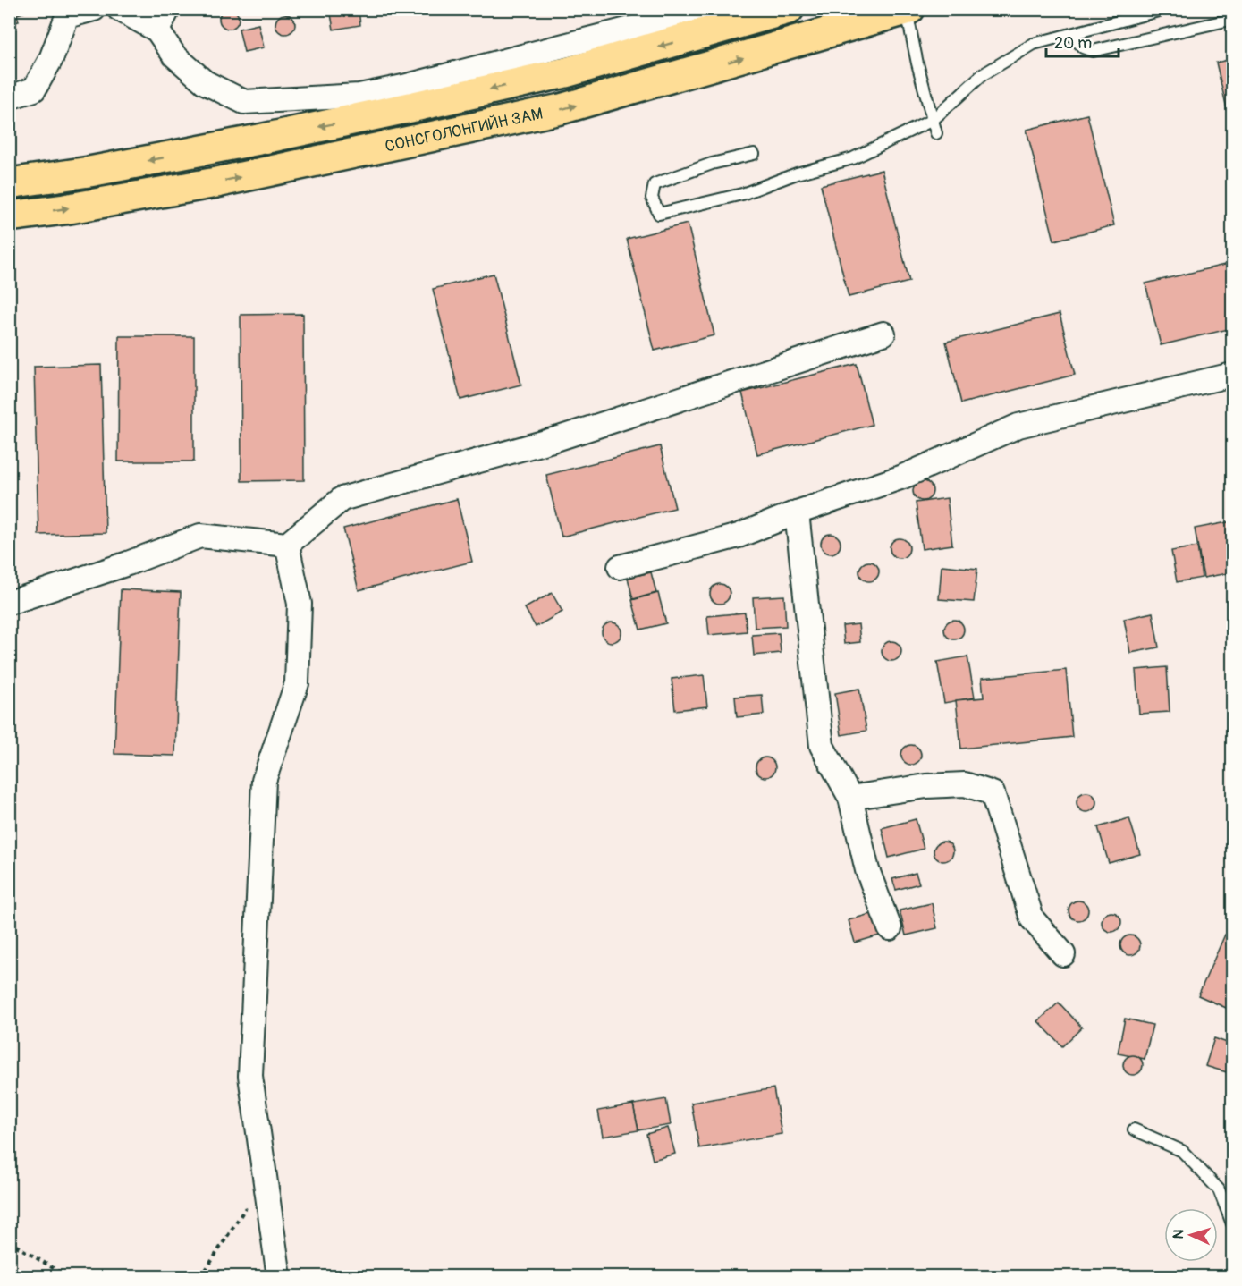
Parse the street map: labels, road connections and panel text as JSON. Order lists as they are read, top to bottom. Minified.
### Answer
{"streets":{"main road":["СОНСГОЛОНГИЙН ЗАМ"]},"scale_bar":"20 m","north":"left"}
